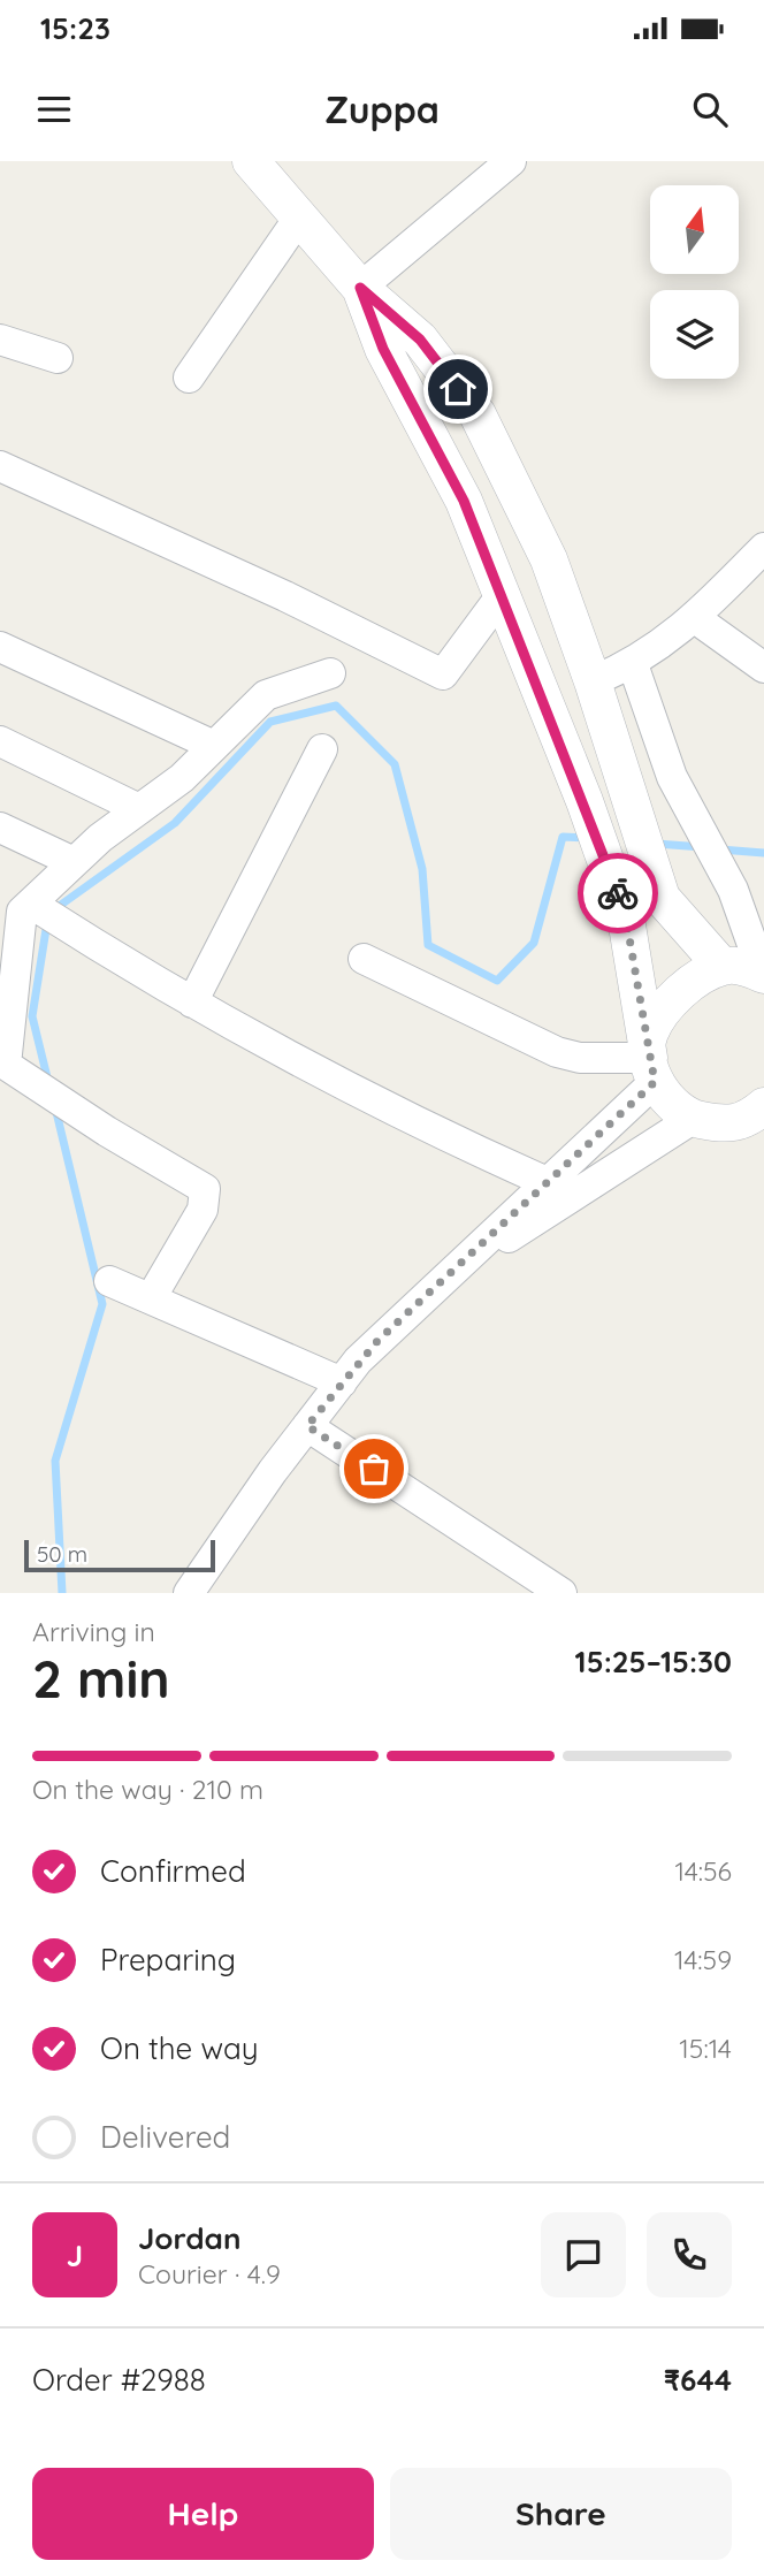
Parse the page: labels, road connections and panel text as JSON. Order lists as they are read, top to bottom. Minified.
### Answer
{"scale_bar":"50 m","north":"top","page":{"status":"15:23","header":"Zuppa","scale":"50 m","heading":["2 min","Arriving in","15:25–15:30"],"panel":["Jordan","Courier · 4.9","Order #2988","₹644"],"bar":"On the way · 210 m","list":[["Confirmed","14:56"],["Preparing","14:59"],["On the way","15:14"],"Delivered"],"round":"J","buttons":["Help","Share"]}}
